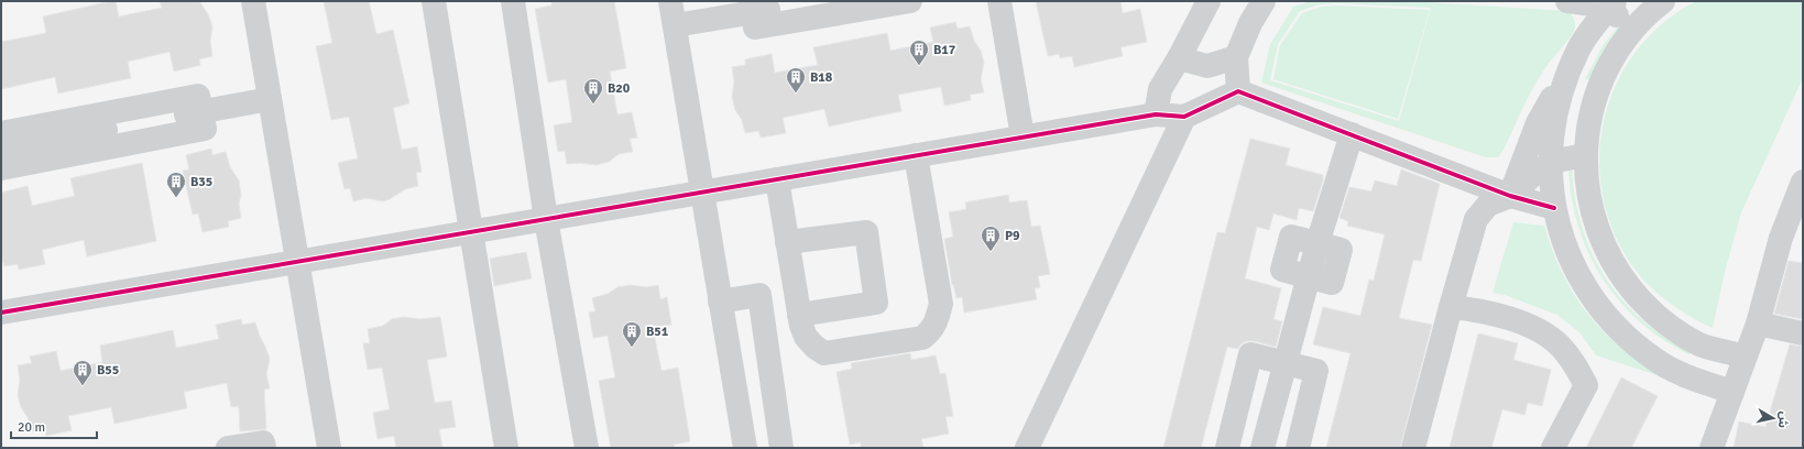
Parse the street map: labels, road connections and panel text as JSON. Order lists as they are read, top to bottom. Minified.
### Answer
{"places":{"building":["B17","B18","B20","B35","P9","B51","B55"]},"scale_bar":"20 m","north":"right"}
